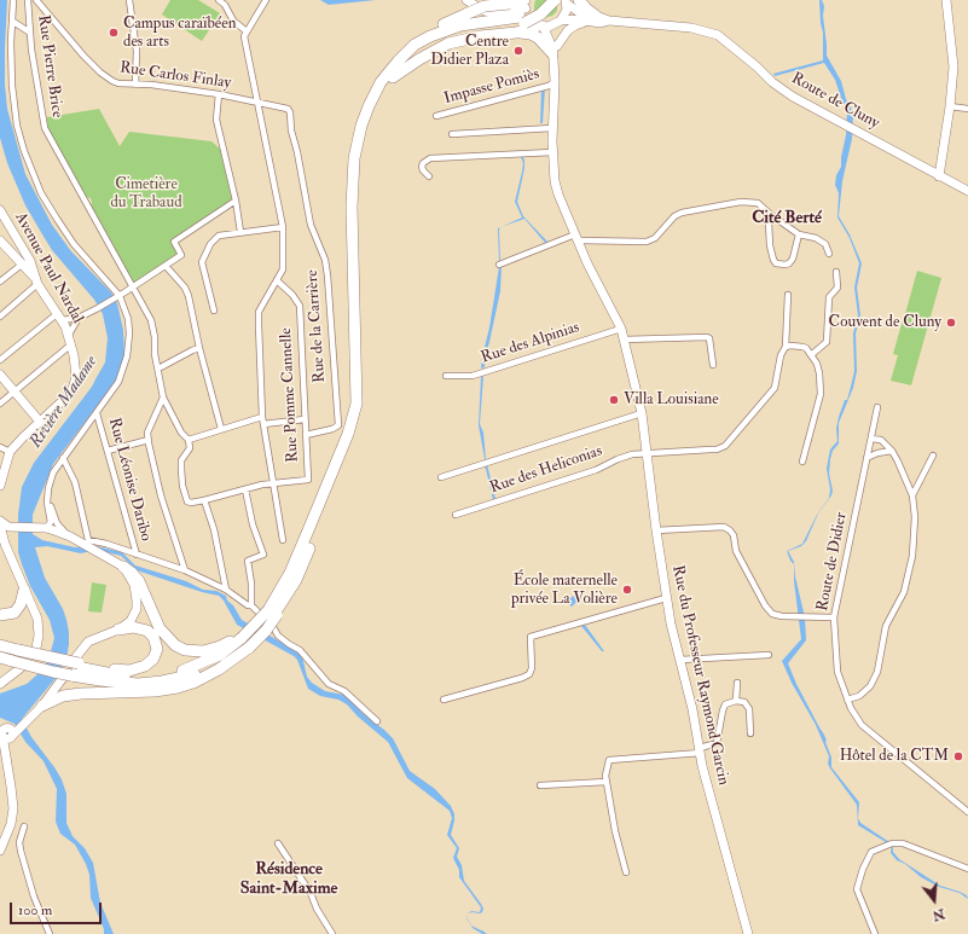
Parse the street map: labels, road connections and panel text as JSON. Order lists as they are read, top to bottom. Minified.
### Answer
{"streets":{"main road":["Route de Cluny","Avenue Paul Nardal","Rue du Professeur Raymond Garcin"],"street":["Rue Pierre Brice","Rue Carlos Finlay","Impasse Pomiès","Rue de la Carrière","Rue des Alpinias","Rue Pomme Cannelle","Rue des Heliconias","Rue Léonise Daribo","Route de Didier"]},"crossings":[["Rue Carlos Finlay","Rue de la Carrière"],["Impasse Pomiès","Rue du Professeur Raymond Garcin"],["Route de Cluny","Rue du Professeur Raymond Garcin"],["Rue de la Carrière","Rue Pomme Cannelle"],["Rue des Alpinias","Rue du Professeur Raymond Garcin"],["Rue des Heliconias","Rue du Professeur Raymond Garcin"]],"districts":["Cité Berté","Résidence Saint-Maxime"],"water":["Rivière Madame"],"parks":["Cimetière du Trabaud"],"places":["Campus caraïbéen des arts","Centre Didier Plaza","Couvent de Cluny","Villa Louisiane","École maternelle privée La Volière","Hôtel de la CTM"],"scale_bar":"100 m","north":"bottom"}
